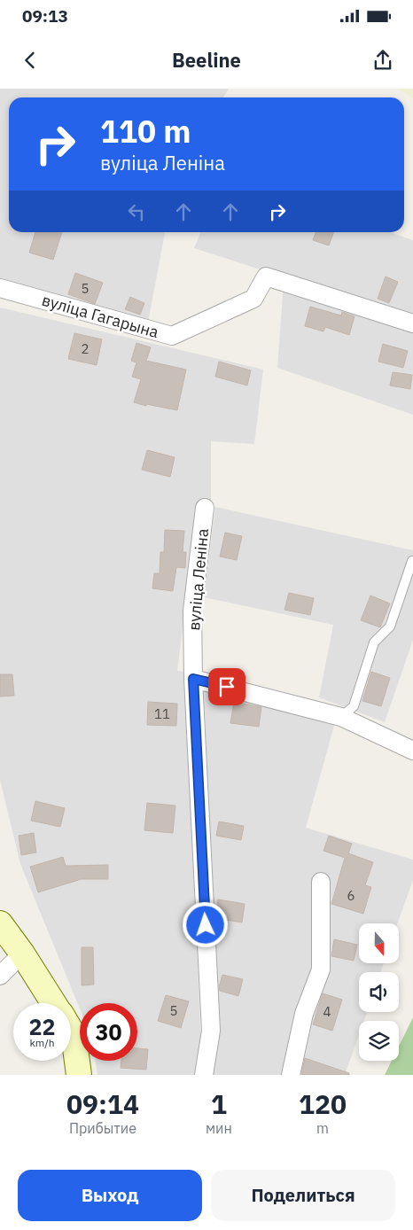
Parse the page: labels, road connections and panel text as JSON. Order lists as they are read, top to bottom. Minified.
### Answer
{"streets":{"street":["вуліца Гагарына","вуліца Леніна"]},"house_numbers":["5","2","11","6","5","4"],"north":"bottom","page":{"status":"09:13","header":"Beeline","turn":["110 m","вуліца Леніна"],"speed":"22 km/h","limit":"30","eta":["09:14","Прибытие","1","мин","120","m"],"buttons":["Выход","Поделиться"]}}
